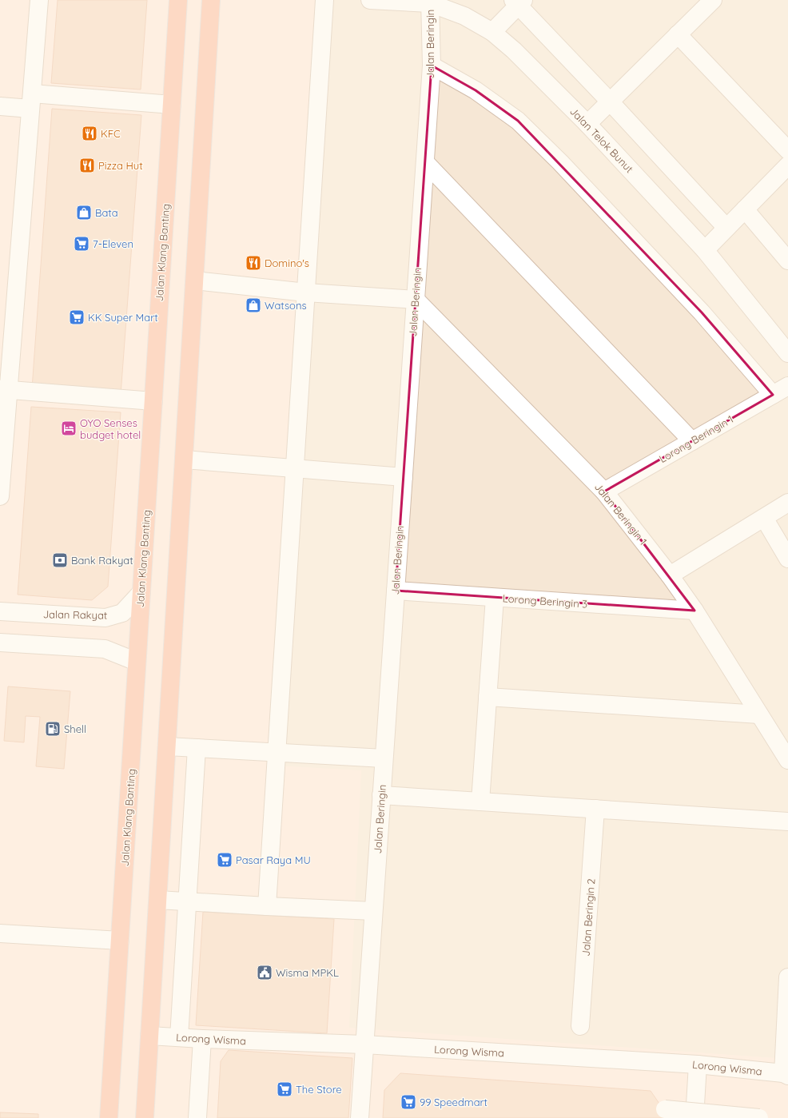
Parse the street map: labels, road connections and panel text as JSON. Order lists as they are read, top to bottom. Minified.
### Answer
{"streets":{"highway":["Jalan Klang Banting"],"street":["Jalan Beringin","Jalan Telok Bunut","Lorong Beringin 1","Jalan Beringin 1","Lorong Beringin 3","Jalan Rakyat","Jalan Beringin 2","Lorong Wisma"]},"crossings":[["Jalan Beringin","Jalan Telok Bunut"],["Jalan Beringin","Jalan Beringin 1"],["Jalan Beringin","Lorong Beringin 3"],["Jalan Beringin","Lorong Wisma"],["Jalan Klang Banting","Jalan Rakyat"],["Lorong Beringin 1","Jalan Beringin 1"],["Jalan Beringin 1","Lorong Beringin 3"]],"places":{"restaurant":["KFC","Pizza Hut","Domino's"],"shop":["Bata","Watsons"],"supermarket":["7-Eleven","KK Super Mart","Pasar Raya MU","The Store","99 Speedmart"],"hotel":["OYO Senses budget hotel"],"bank":["Bank Rakyat"],"fuel station":["Shell"],"public building":["Wisma MPKL"]}}
